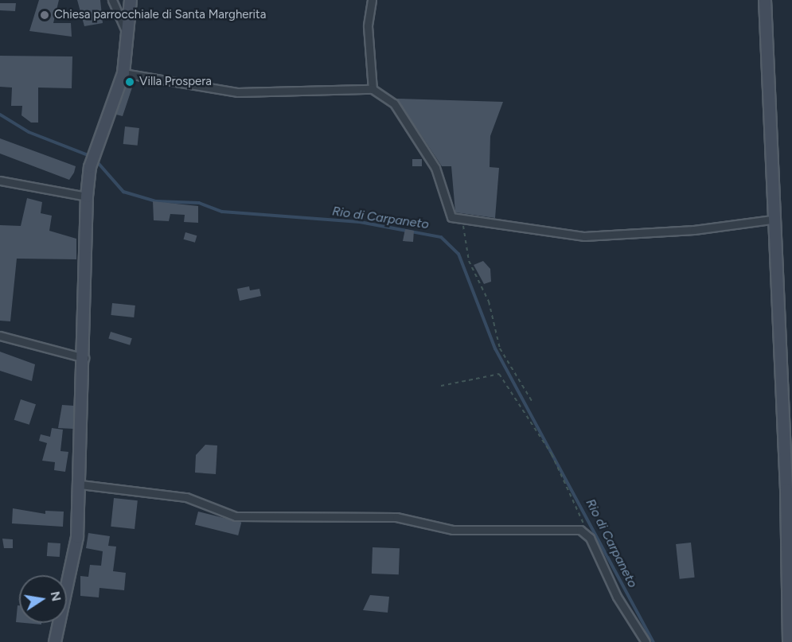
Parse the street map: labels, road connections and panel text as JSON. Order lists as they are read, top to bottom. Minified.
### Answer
{"water":["Rio di Carpaneto"],"places":["Chiesa parrocchiale di Santa Margherita","Villa Prospera"],"north":"right"}
